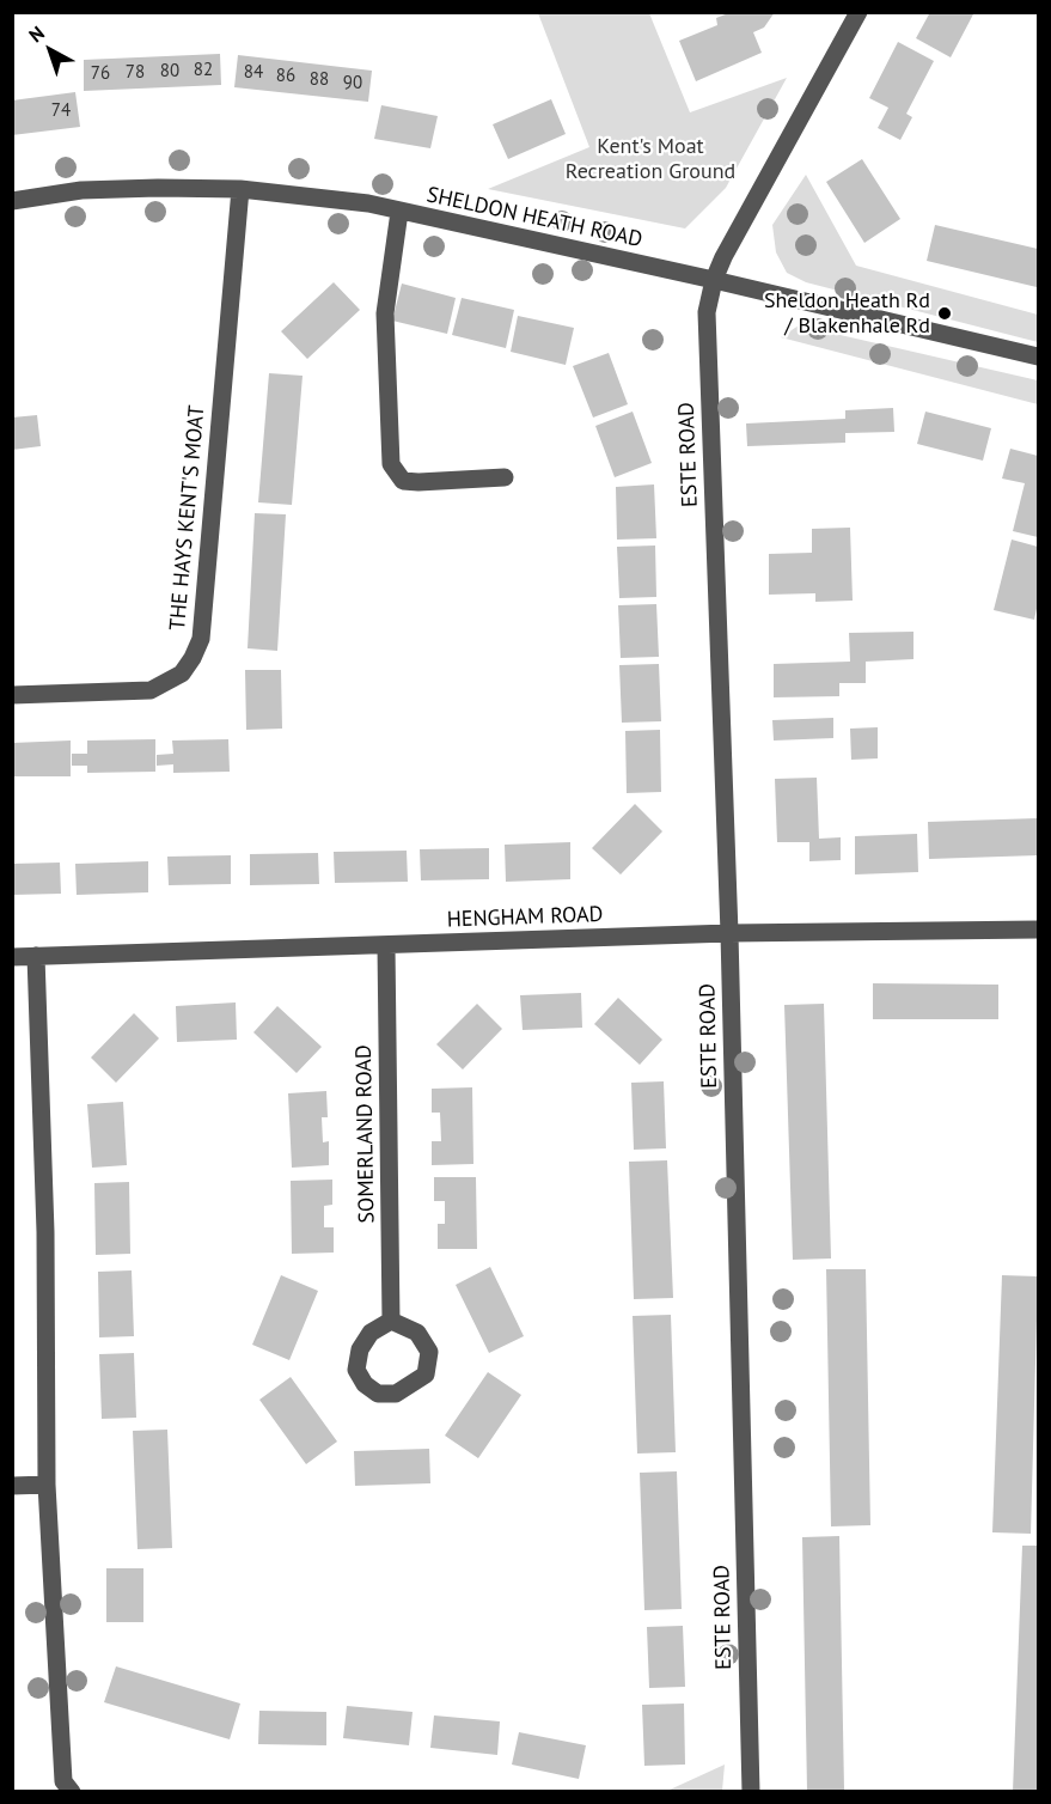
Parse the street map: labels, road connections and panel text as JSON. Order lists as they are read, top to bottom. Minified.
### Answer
{"streets":{"street":["SHELDON HEATH ROAD","ESTE ROAD","THE HAYS KENT'S MOAT","HENGHAM ROAD","SOMERLAND ROAD"]},"crossings":[["SHELDON HEATH ROAD","ESTE ROAD"],["SHELDON HEATH ROAD","THE HAYS KENT'S MOAT"],["ESTE ROAD","HENGHAM ROAD"],["HENGHAM ROAD","SOMERLAND ROAD"]],"parks":["Kent's Moat Recreation Ground"],"places":["Sheldon Heath Rd / Blakenhale Rd"],"house_numbers":["82","80","78","84","76","86","88","90","74"],"north":"top left"}
